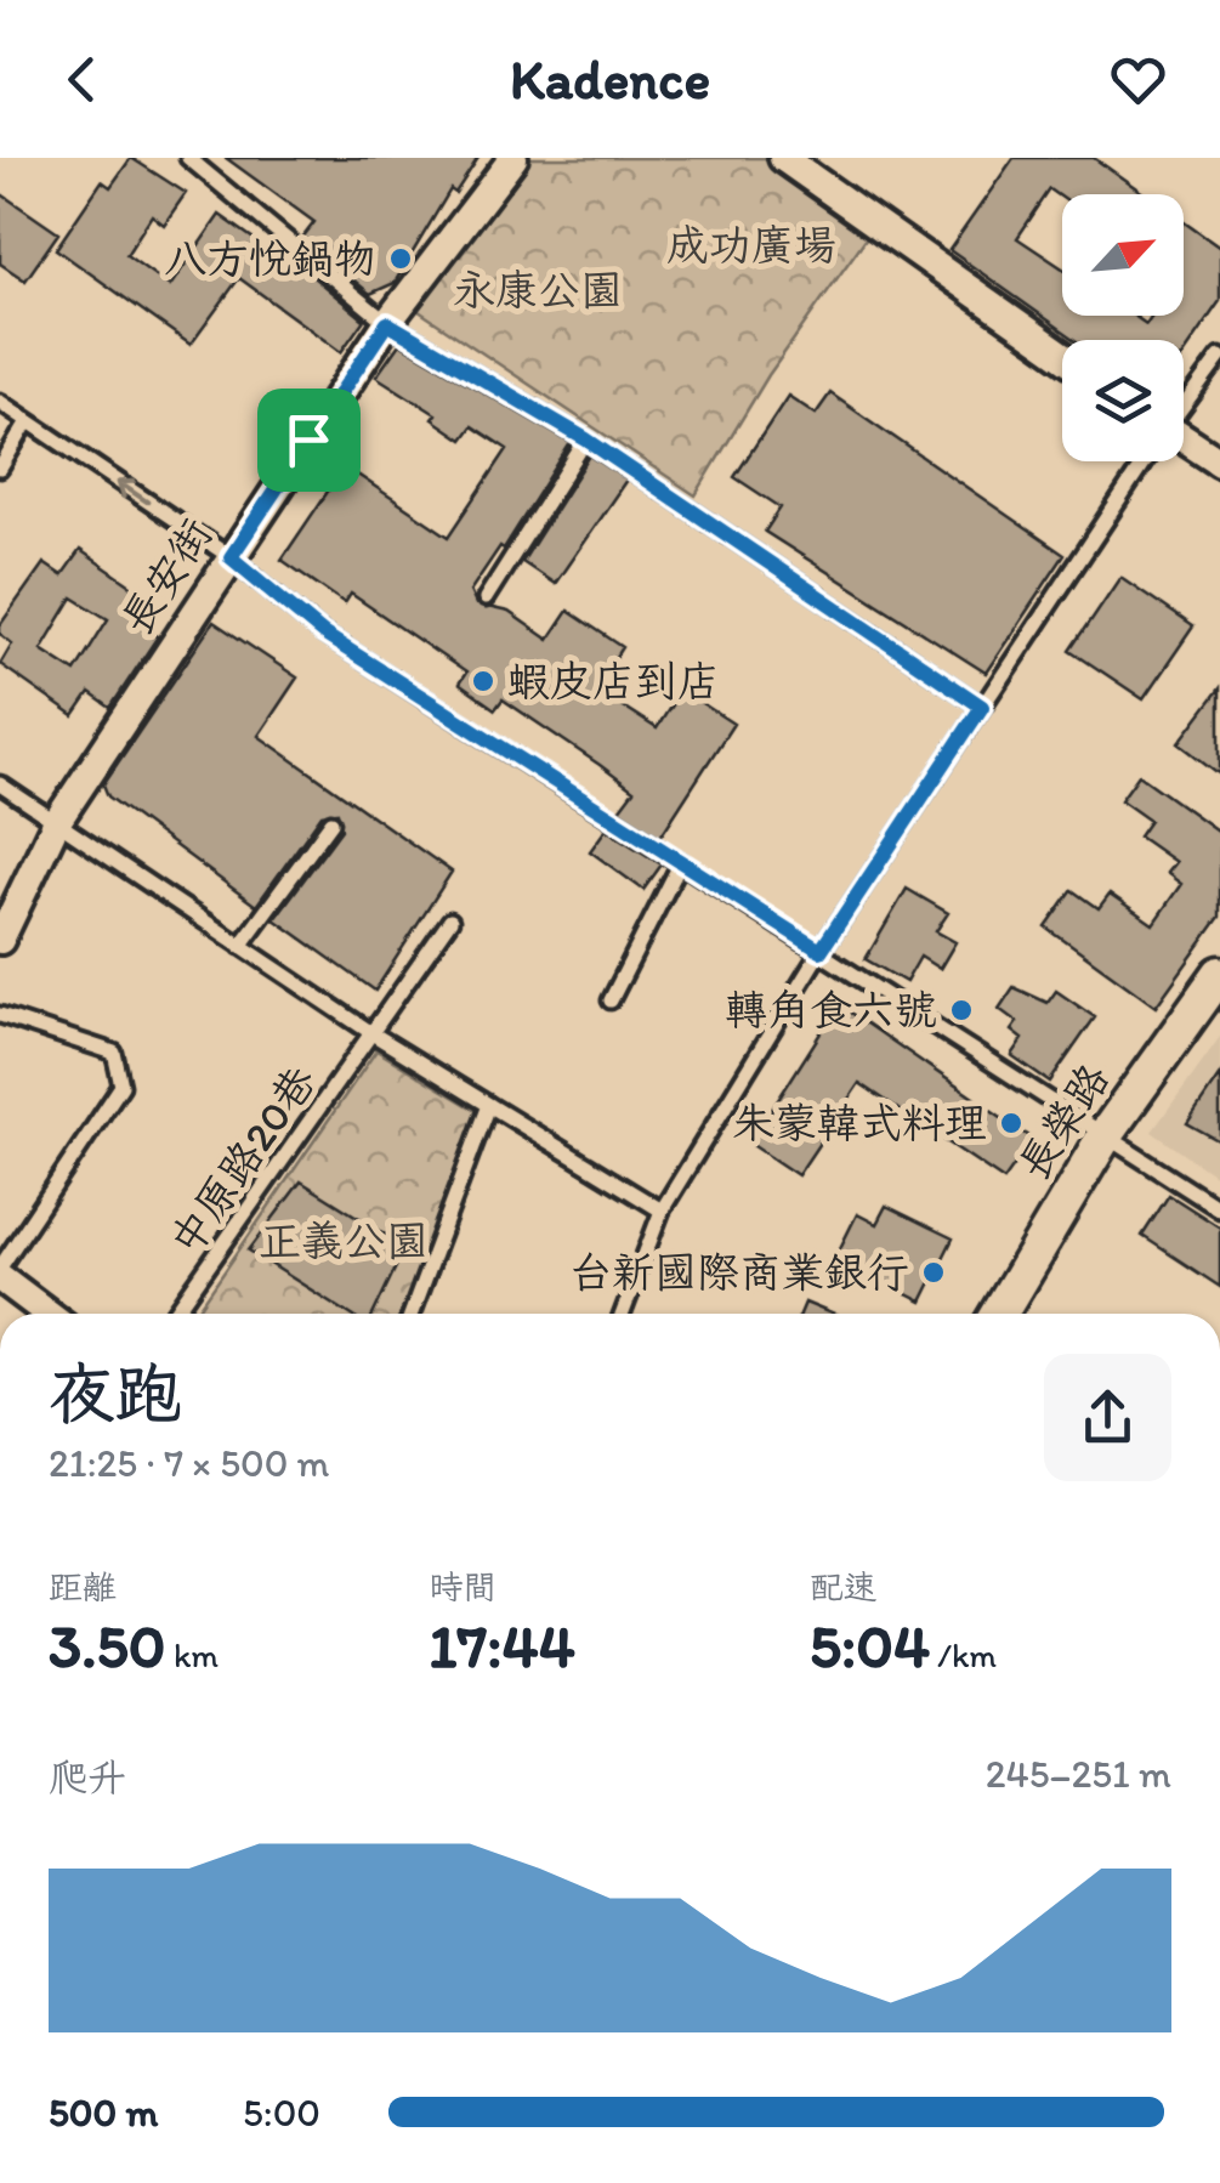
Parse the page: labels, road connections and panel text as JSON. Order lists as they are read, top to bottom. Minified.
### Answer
{"streets":{"street":["長安街","長榮路"],"lane":["中原路20巷"]},"parks":["成功廣場","永康公園","正義公園"],"places":["八方悅鍋物","蝦皮店到店","轉角食六號","朱蒙韓式料理","台新國際商業銀行"],"north":"top right","page":{"header":"Kadence","heading":["夜跑","21:25 · 7 × 500 m"],"stats":[["距離","3.50 km"],["時間","17:44"],["配速","5:04 /km"]],"chart":["爬升","245–251 m"],"list":[{"name":"500 m","note":"5:00"}]}}
